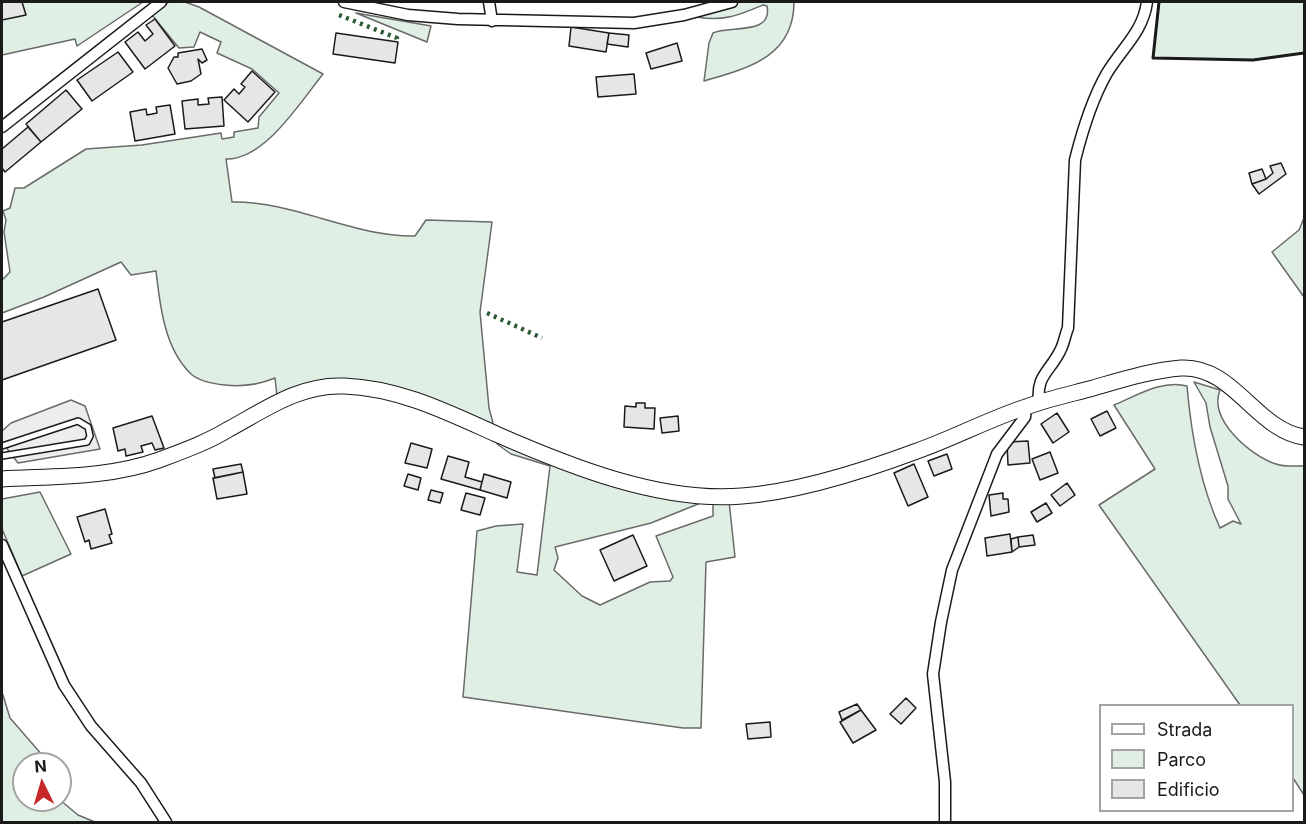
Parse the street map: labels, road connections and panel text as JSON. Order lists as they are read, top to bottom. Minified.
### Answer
{"legend":["Strada","Parco","Edificio"],"north":"top"}
